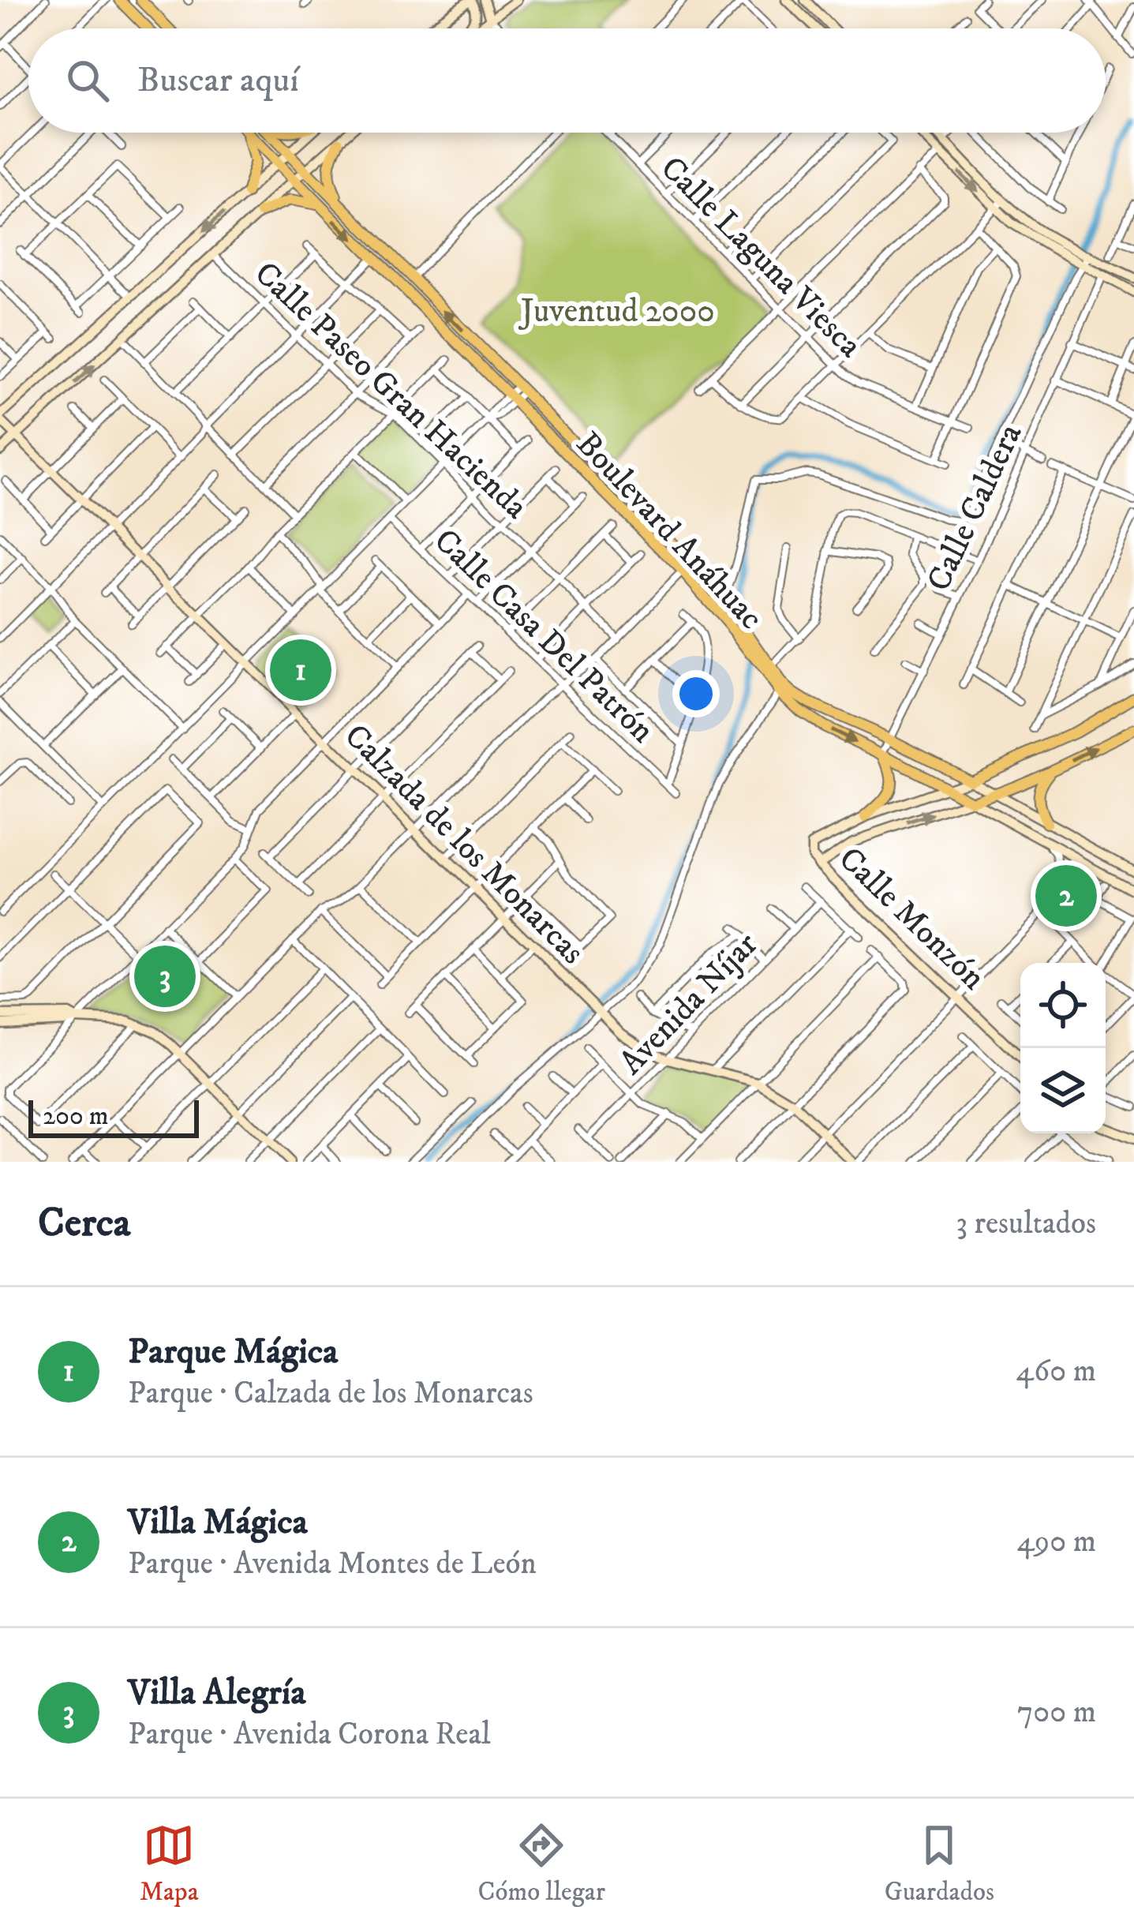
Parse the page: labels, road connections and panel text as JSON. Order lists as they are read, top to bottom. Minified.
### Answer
{"streets":{"main road":["Boulevard Anáhuac"],"street":["Calle Laguna Viesca","Calle Paseo Gran Hacienda","Calle Caldera","Calle Casa Del Patrón","Calzada de los Monarcas","Calle Monzón","Avenida Níjar"]},"crossings":[["Calle Caldera","Boulevard Anáhuac"],["Calzada de los Monarcas","Avenida Níjar"]],"parks":["Juventud 2000"],"scale_bar":"200 m","page":{"search":"Buscar aquí","pins":["1","2","3"],"scale":"200 m","heading":["Cerca","3 resultados"],"list":[{"mark":"1","name":"Parque Mágica","note":"Parque · Calzada de los Monarcas","value":"460 m"},{"mark":"2","name":"Villa Mágica","note":"Parque · Avenida Montes de León","value":"490 m"},{"mark":"3","name":"Villa Alegría","note":"Parque · Avenida Corona Real","value":"700 m"}],"nav":["Mapa","Cómo llegar","Guardados"]}}
